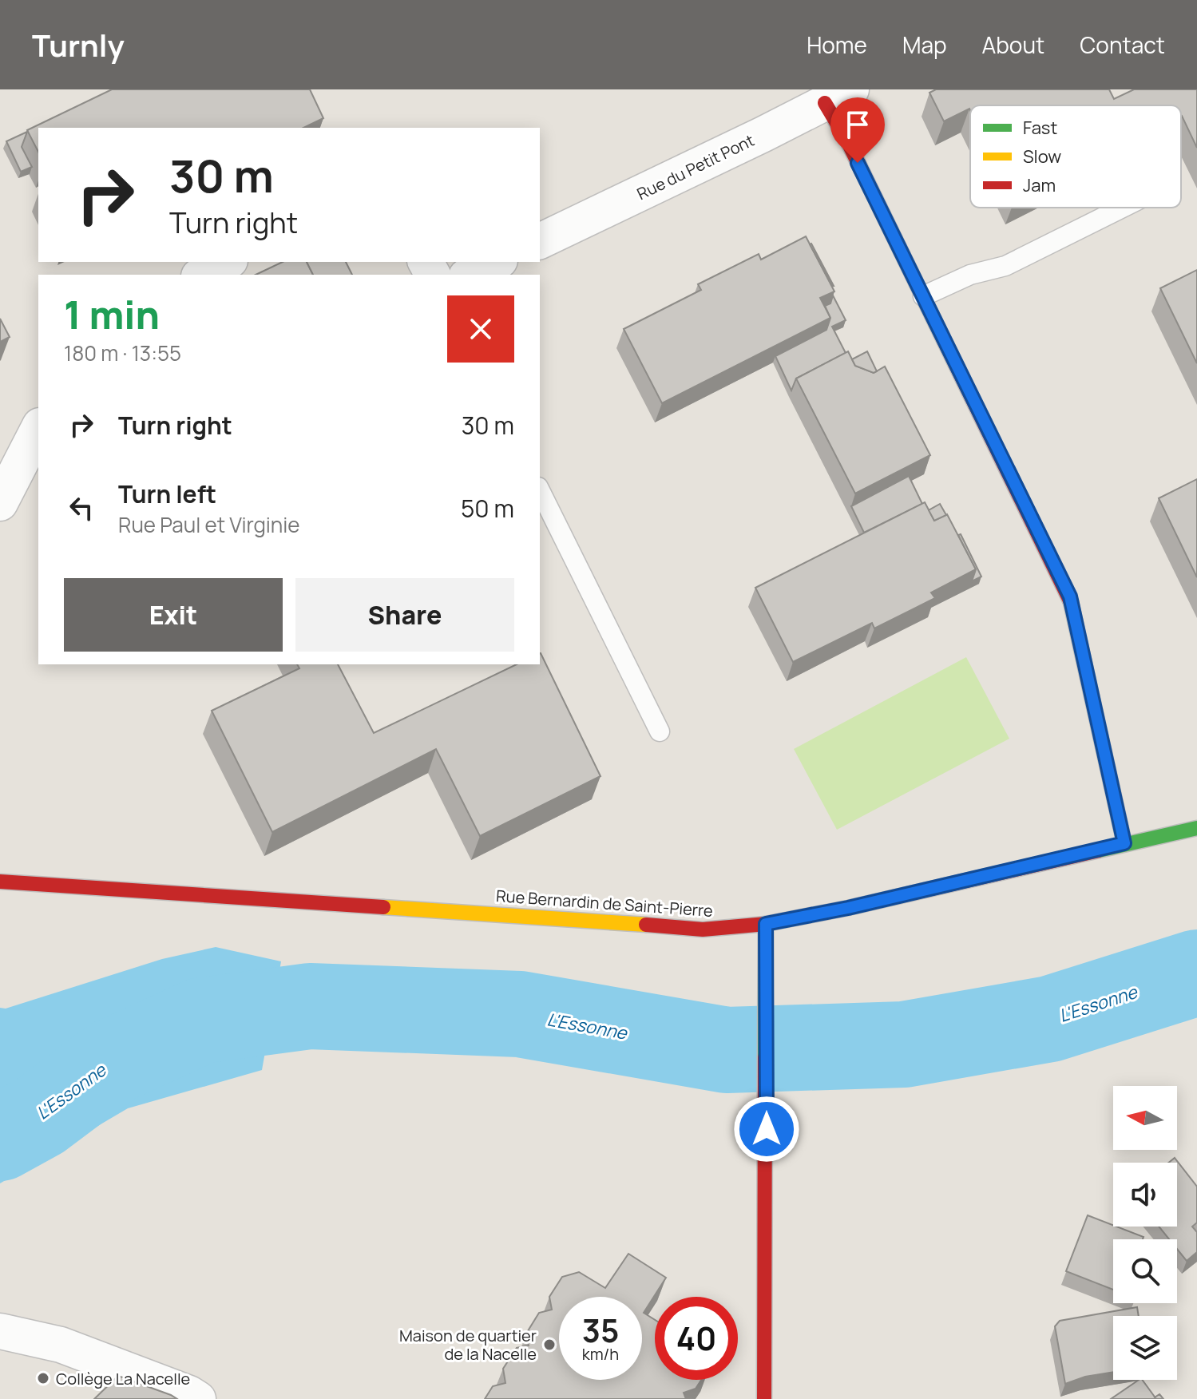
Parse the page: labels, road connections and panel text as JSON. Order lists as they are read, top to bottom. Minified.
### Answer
{"streets":{"street":["Rue du Petit Pont","Rue Bernardin de Saint-Pierre"]},"water":["L'Essonne"],"places":["Maison de quartier de la Nacelle","Collège La Nacelle"],"legend":["Fast","Slow","Jam"],"north":"left","page":{"header":"Turnly","nav":["Home","Map","About","Contact"],"turn":["30 m","Turn right"],"heading":["1 min","180 m · 13:55"],"list":[{"name":"Turn right","value":"30 m"},{"name":"Turn left","note":"Rue Paul et Virginie","value":"50 m"}],"buttons":["Exit","Share"],"speed":"35 km/h","limit":"40"}}
